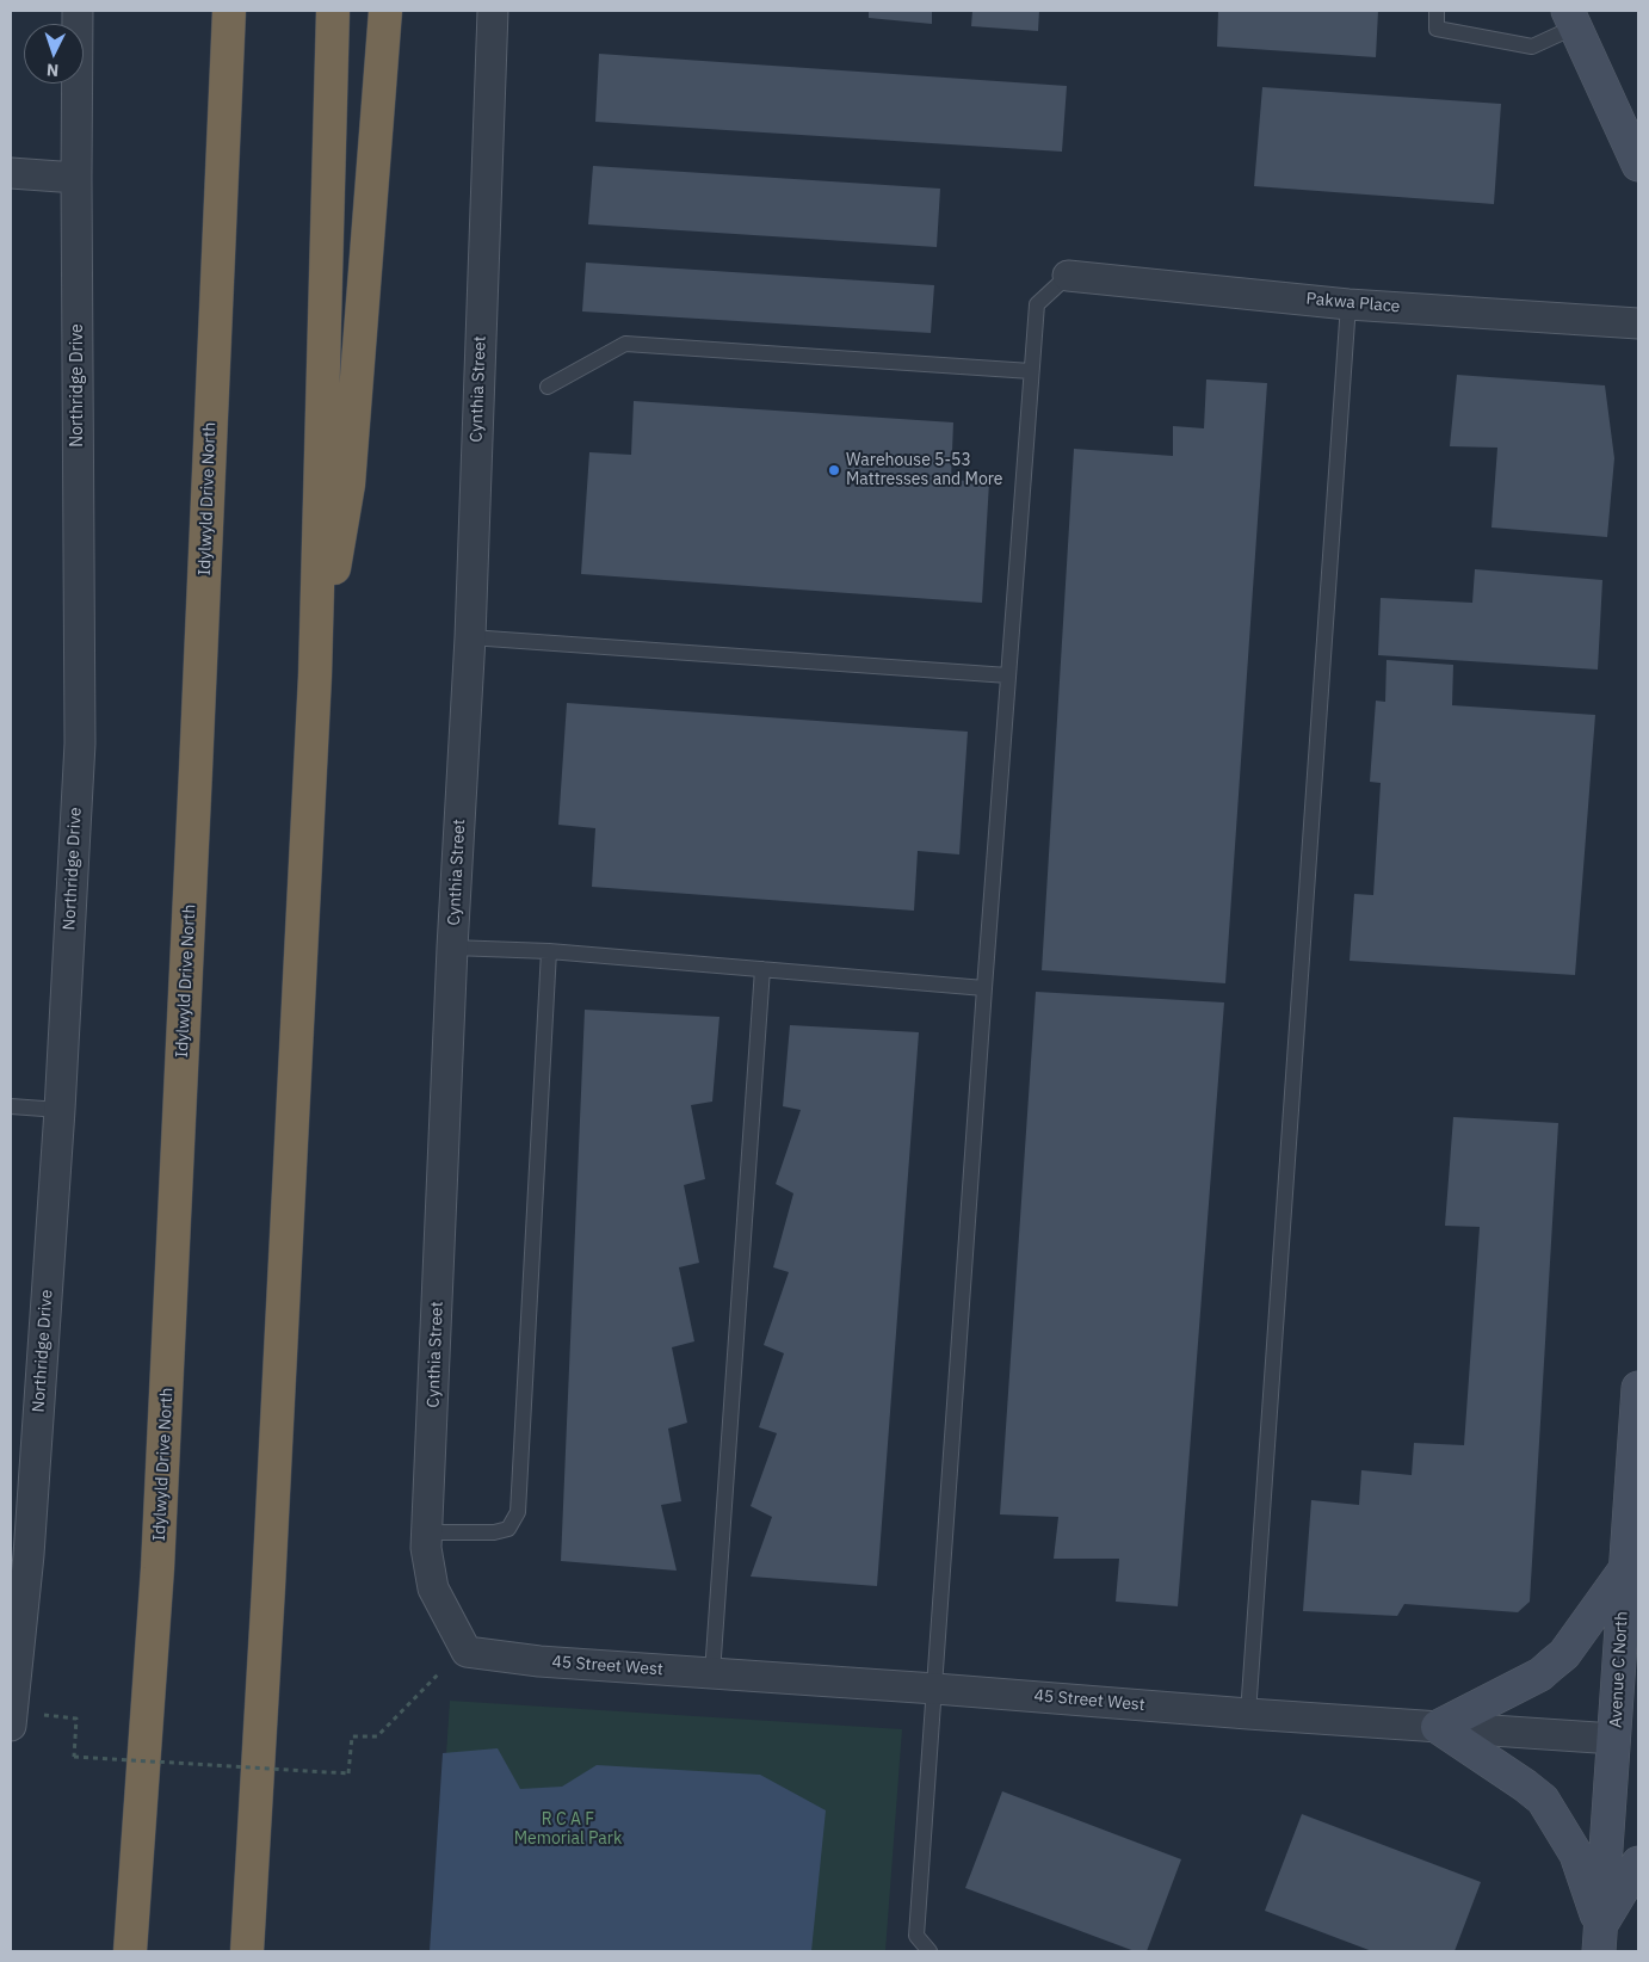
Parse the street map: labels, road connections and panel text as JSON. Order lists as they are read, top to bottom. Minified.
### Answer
{"streets":{"highway":["Idylwyld Drive North"],"main road":["Avenue C North"],"street":["Pakwa Place","Northridge Drive","Cynthia Street","45 Street West"]},"crossings":[["Cynthia Street","45 Street West"],["45 Street West","Avenue C North"]],"parks":["R C A F Memorial Park"],"places":["Warehouse 5-53 Mattresses and More"],"north":"bottom"}
